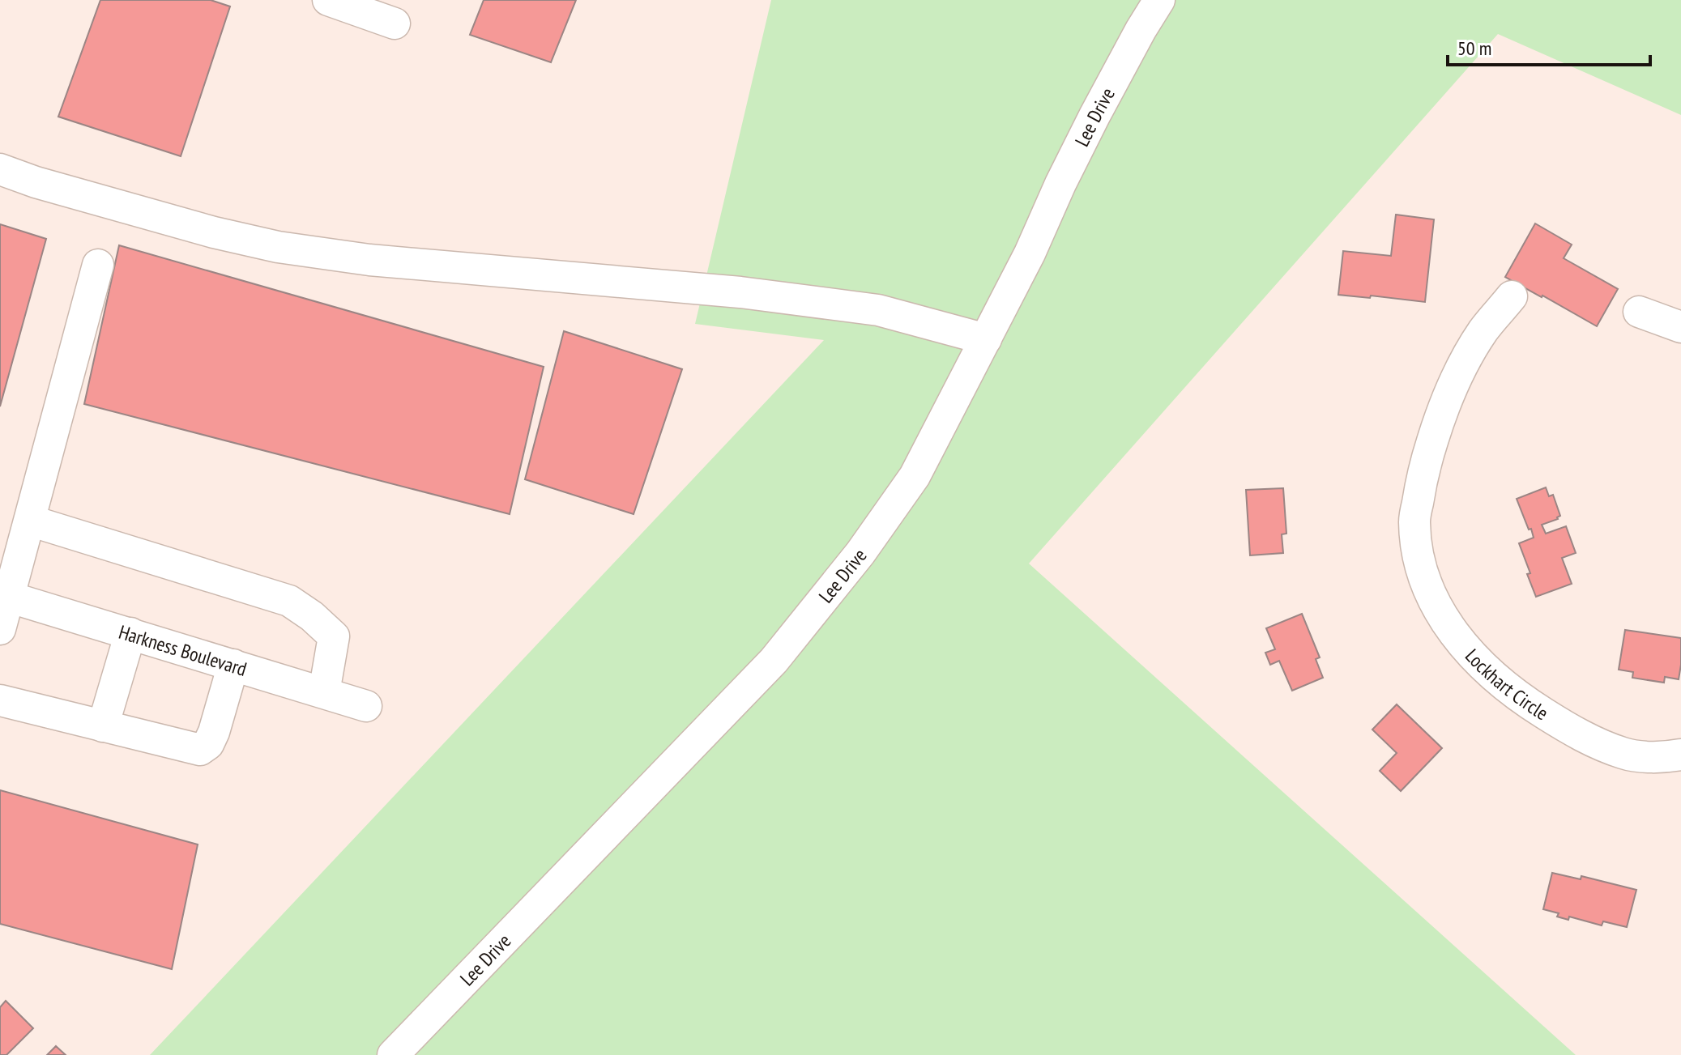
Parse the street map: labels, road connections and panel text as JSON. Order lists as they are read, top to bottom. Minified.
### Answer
{"streets":{"street":["Lee Drive","Harkness Boulevard","Lockhart Circle"]},"scale_bar":"50 m"}
